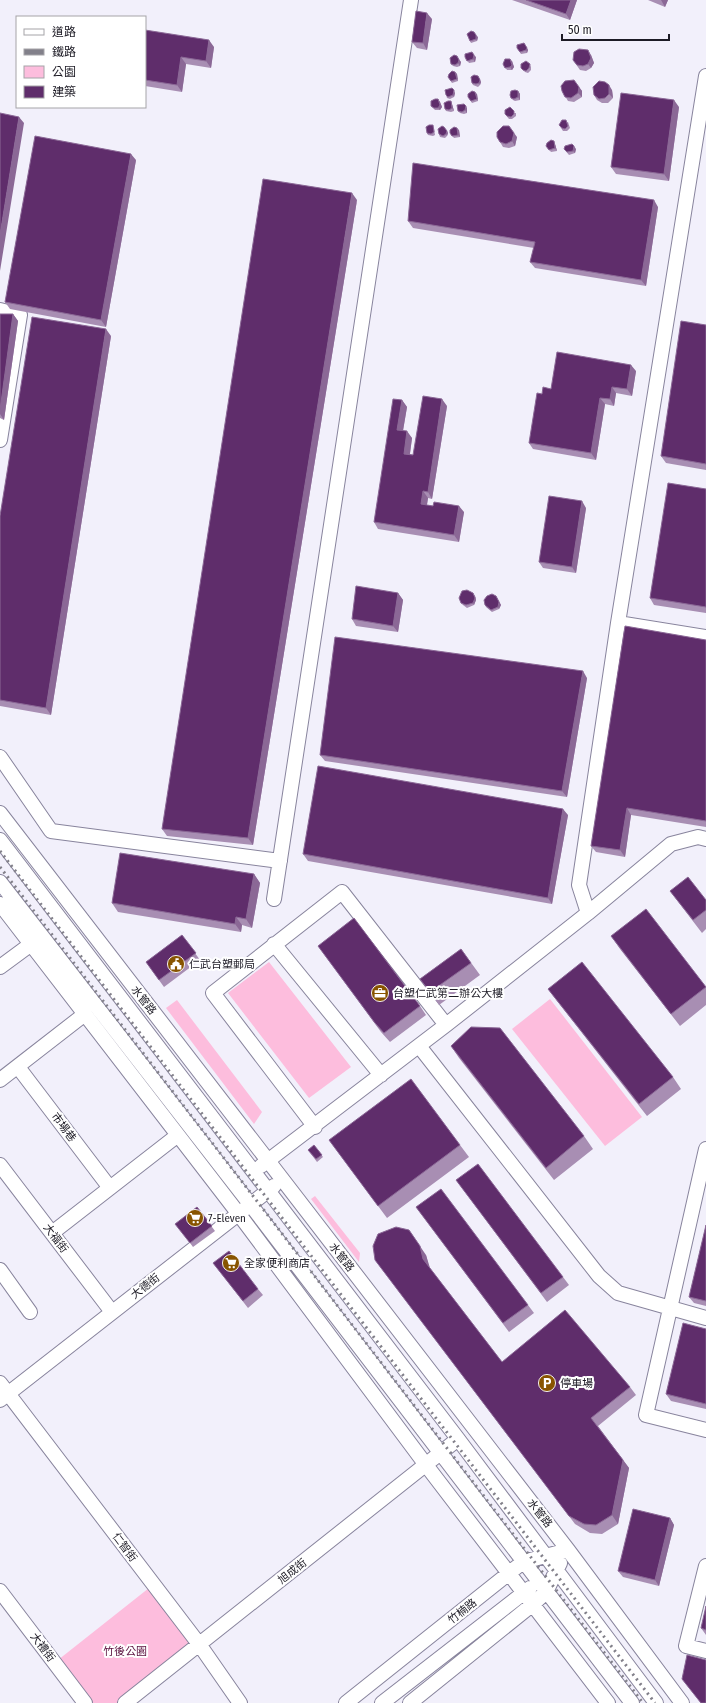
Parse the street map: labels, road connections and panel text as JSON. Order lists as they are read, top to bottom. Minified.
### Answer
{"streets":{"street":["水管路","市場巷","大福街","大德街","仁智街","旭成街","竹楠路","大禮街"]},"crossings":[["水管路","大德街"],["水管路","旭成街"],["水管路","竹楠路"],["大福街","大德街"],["大德街","仁智街"],["仁智街","旭成街"]],"parks":["竹後公園"],"places":{"public building":["仁武台塑郵局"],"office":["台塑仁武第二辦公大樓"],"supermarket":["7-Eleven","全家便利商店"],"parking":["停車場"]},"legend":["道路","鐵路","公園","建築"],"scale_bar":"50 m"}
